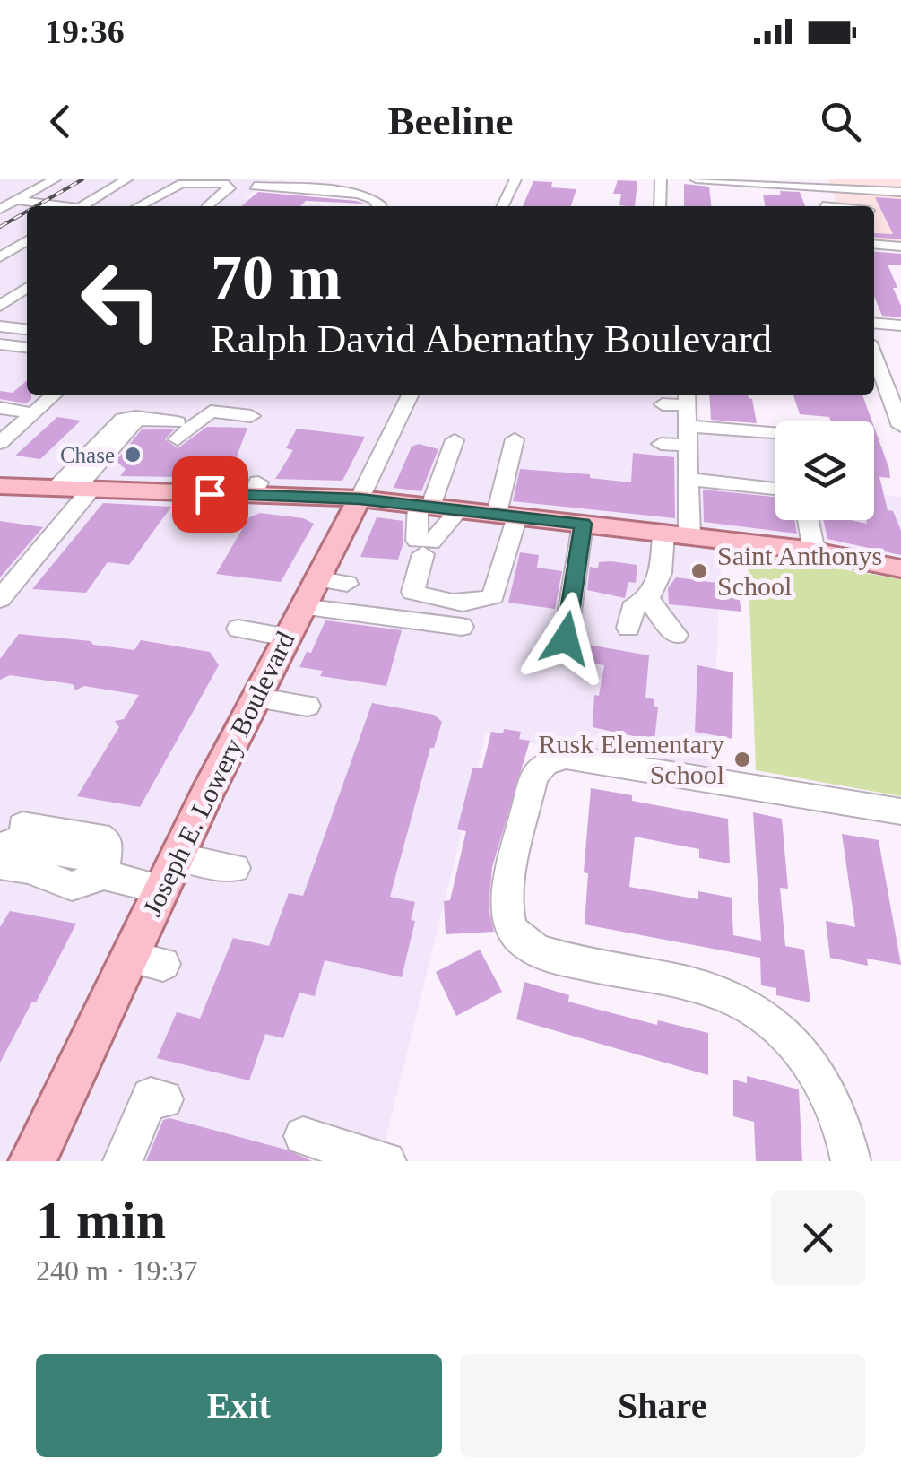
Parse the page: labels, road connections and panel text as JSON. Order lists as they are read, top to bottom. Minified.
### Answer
{"streets":{"main road":["Joseph E. Lowery Boulevard"]},"places":["Chase","Saint Anthonys School","Rusk Elementary School"],"page":{"status":"19:36","header":"Beeline","turn":["70 m","Ralph David Abernathy Boulevard"],"heading":["1 min","240 m · 19:37"],"buttons":["Exit","Share"]}}
